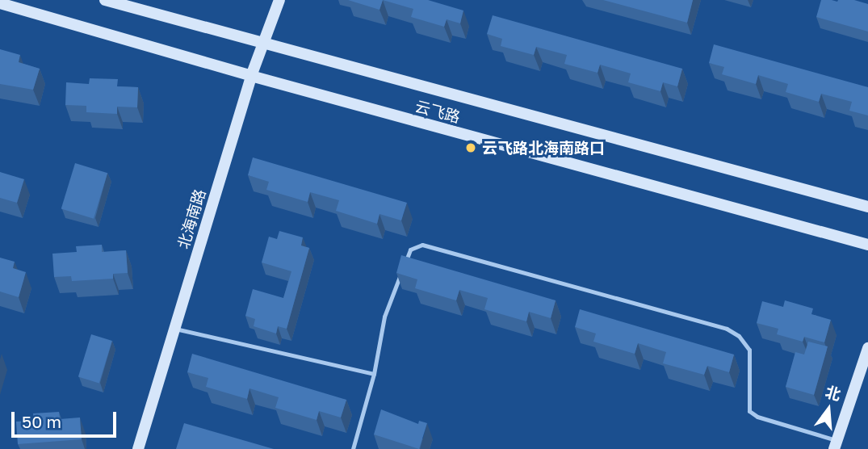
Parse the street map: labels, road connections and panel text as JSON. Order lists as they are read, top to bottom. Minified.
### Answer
{"streets":{"main road":["云飞路","北海南路"]},"crossings":[["云飞路","北海南路"]],"places":["云飞路北海南路口"],"scale_bar":"50 m","north":"top"}
